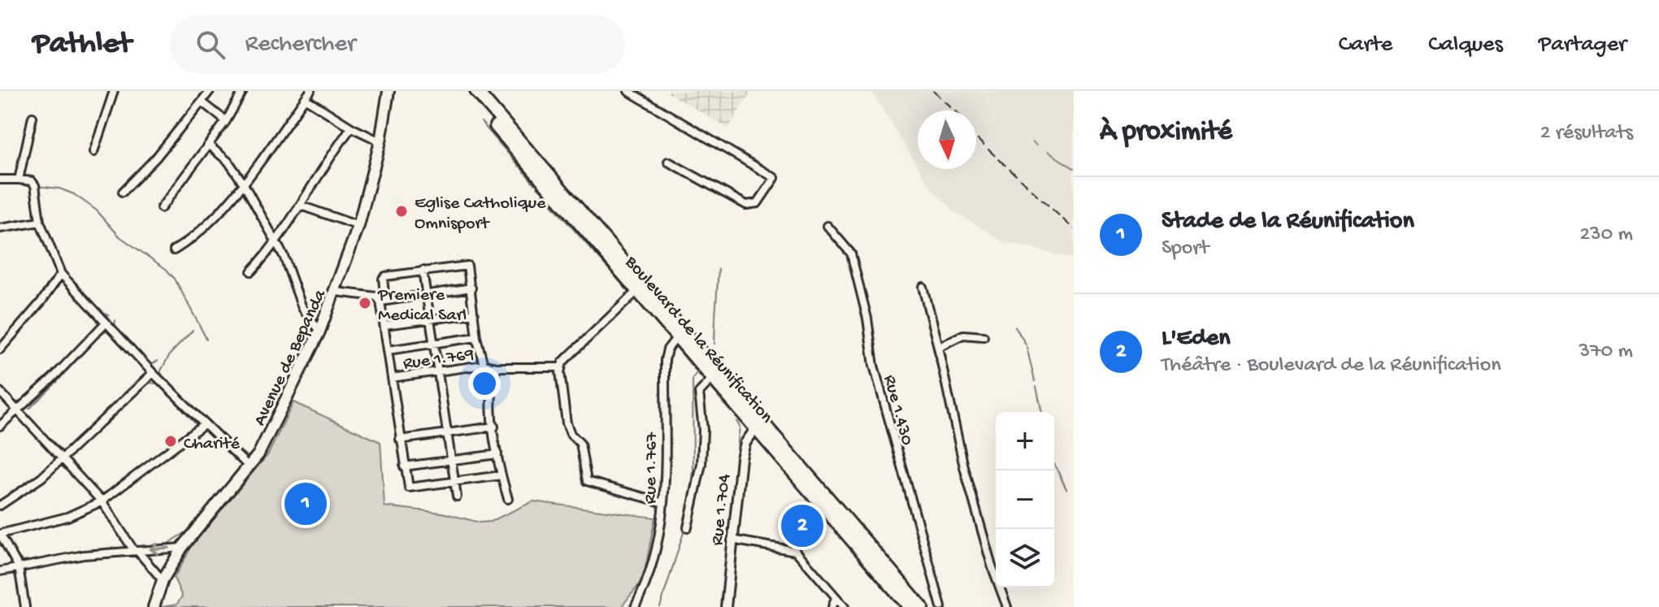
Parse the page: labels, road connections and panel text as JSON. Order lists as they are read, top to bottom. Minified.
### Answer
{"streets":{"main road":["Boulevard de la Réunification","Avenue de Bepanda"],"street":["Rue 1.769","Rue 1.430","Rue 1.767","Rue 1.704"]},"crossings":[["Boulevard de la Réunification","Rue 1.767"],["Boulevard de la Réunification","Rue 1.704"]],"places":["Eglise Catholique Omnisport","Premiere Medical Sarl","Charité"],"north":"bottom","page":{"header":"Pathlet","search":"Rechercher","nav":["Carte","Calques","Partager"],"heading":["À proximité","2 résultats"],"list":[{"mark":"1","name":"Stade de la Réunification","note":"Sport","value":"230 m"},{"mark":"2","name":"L'Eden","note":"Théâtre · Boulevard de la Réunification","value":"370 m"}],"map_buttons":["+","−"],"pins":["1","2"]}}
